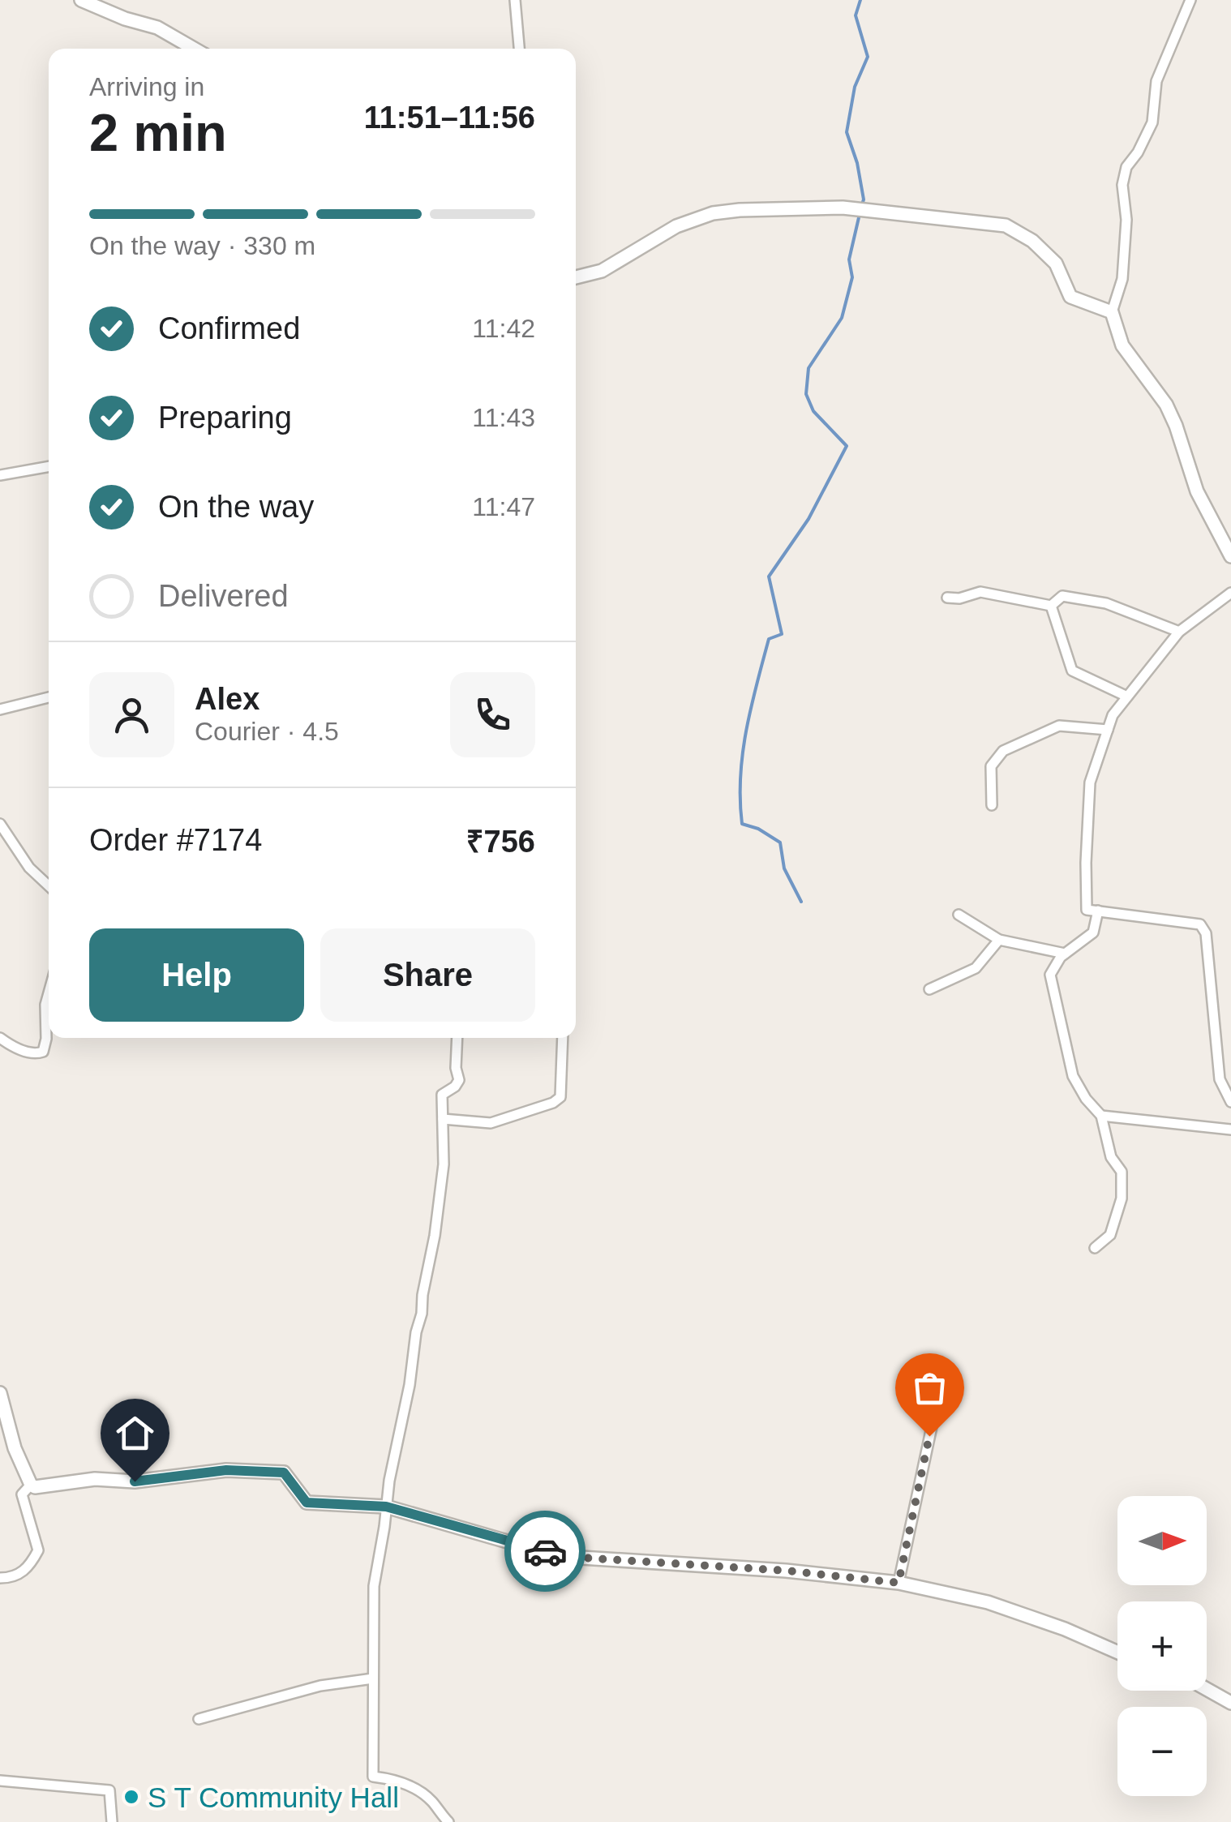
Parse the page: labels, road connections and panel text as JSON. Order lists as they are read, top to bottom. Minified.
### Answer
{"places":["S T Community Hall"],"north":"right","page":{"heading":["2 min","Arriving in","11:51–11:56"],"panel":["Alex","Courier · 4.5","Order #7174","₹756"],"bar":"On the way · 330 m","list":[["Confirmed","11:42"],["Preparing","11:43"],["On the way","11:47"],"Delivered"],"buttons":["Help","Share"],"map_buttons":["+","−"]}}
